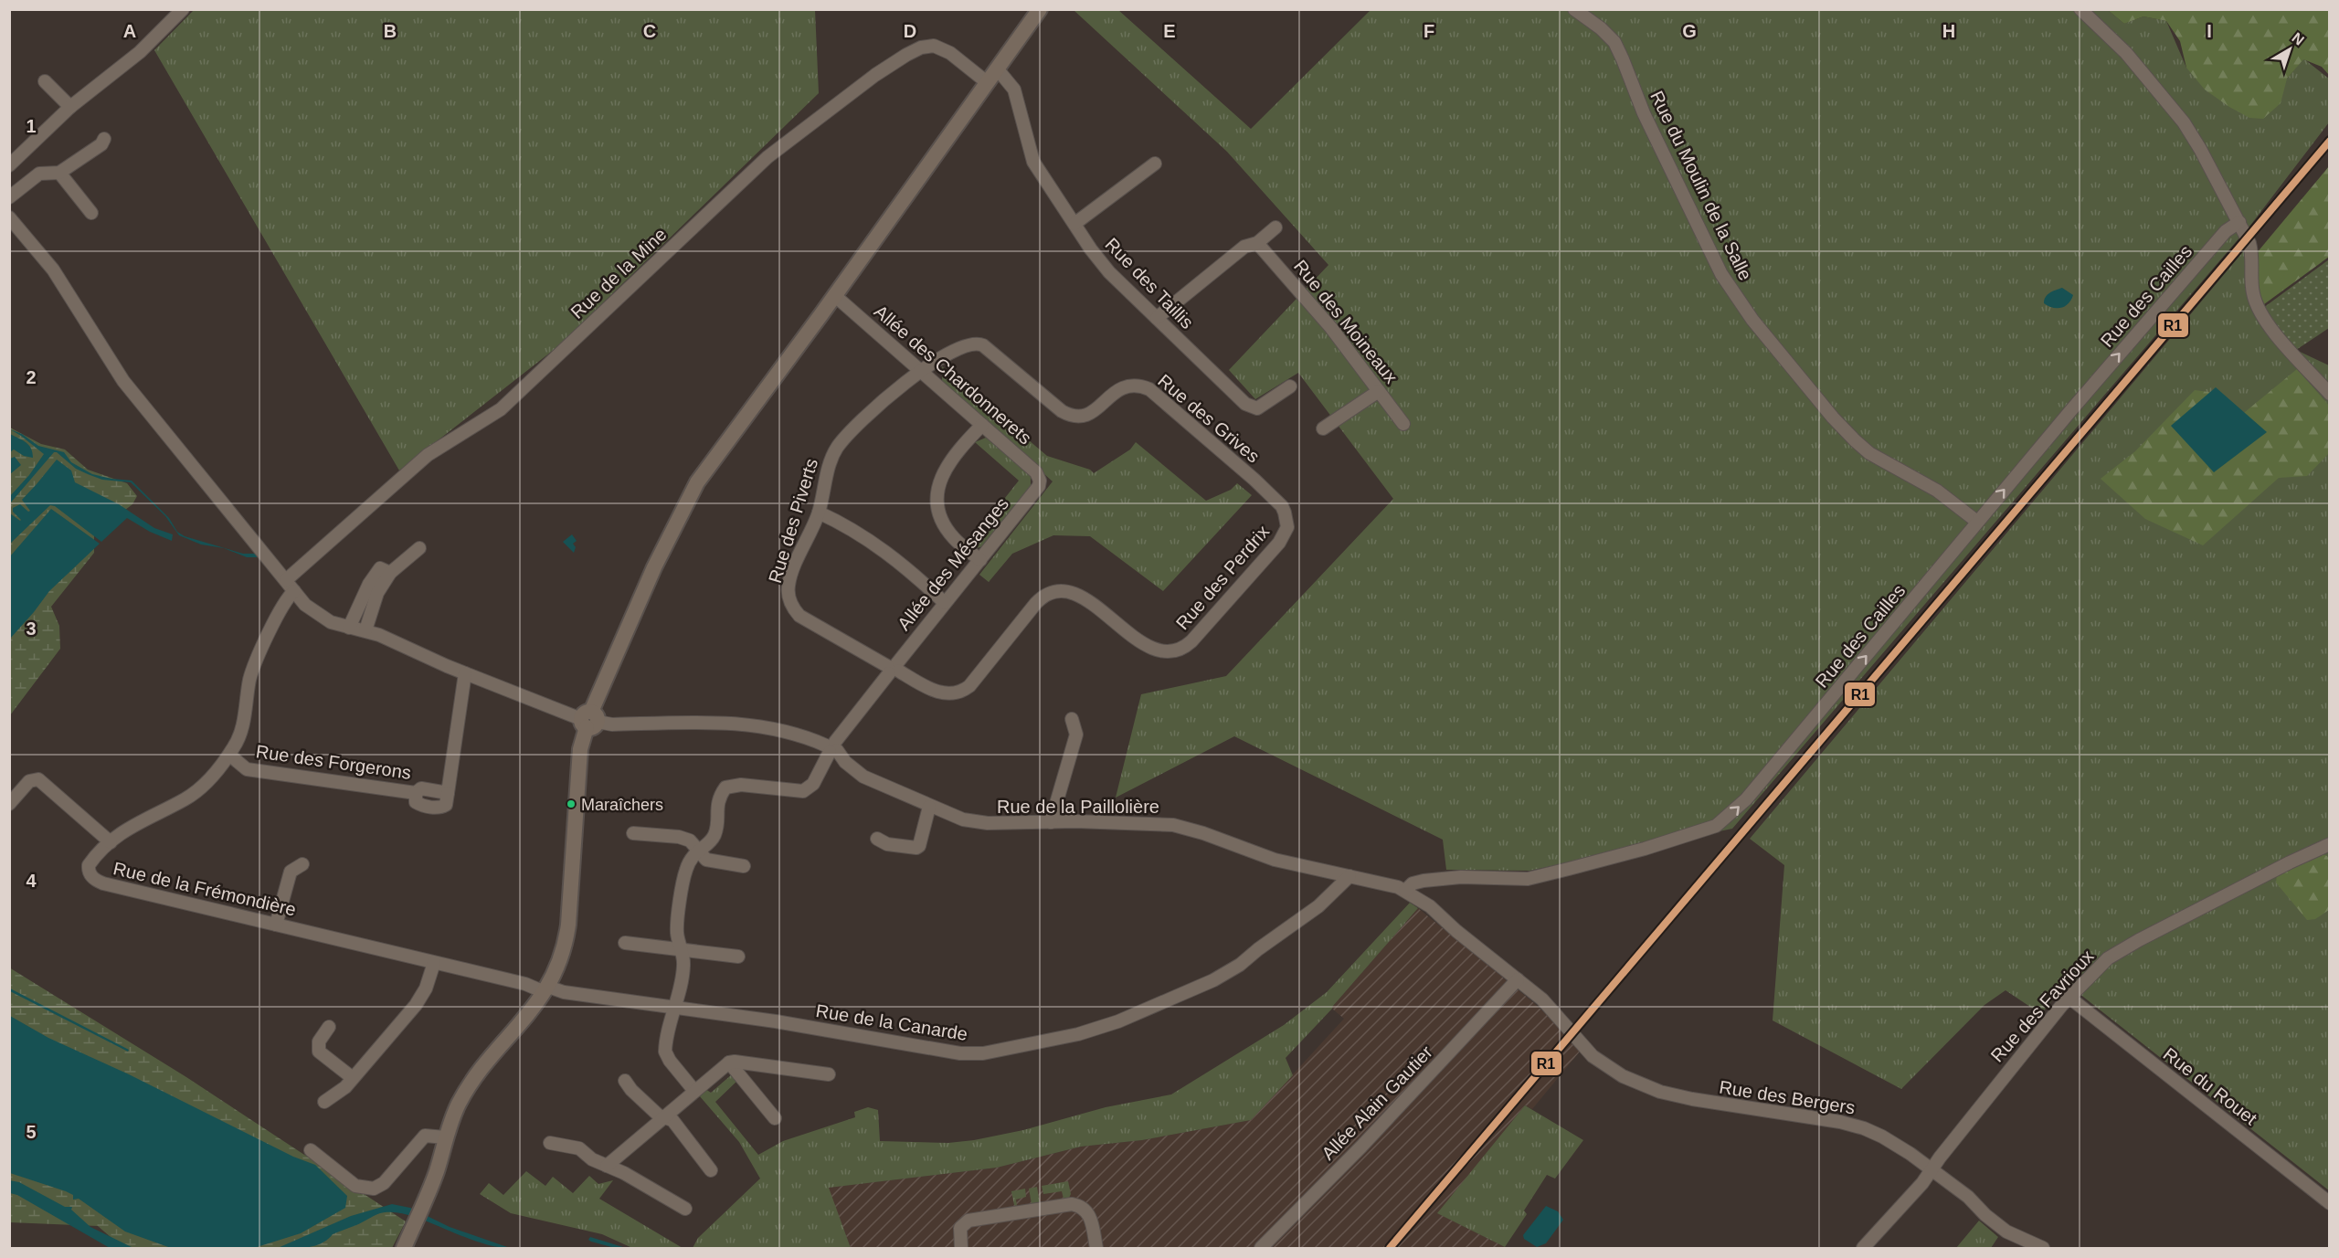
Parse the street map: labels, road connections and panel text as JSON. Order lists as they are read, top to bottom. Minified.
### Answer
{"streets":{"street":["Rue du Moulin de la Salle","Rue de la Mine","Rue des Taillis","Rue des Cailles","Rue des Moineaux","Allée des Chardonnerets","Rue des Grives","Rue des Piverts","Allée des Mésanges","Rue des Perdrix","Rue des Forgerons","Rue de la Paillolière","Rue de la Frémondière","Rue des Favrioux","Rue de la Canarde","Rue du Rouet","Rue des Bergers","Allée Alain Gautier"]},"crossings":[["Rue du Moulin de la Salle","Rue des Cailles"],["Rue de la Mine","Rue de la Paillolière"],["Rue des Cailles","Rue de la Paillolière"],["Allée des Chardonnerets","Rue des Grives"],["Allée des Chardonnerets","Rue des Piverts"],["Allée des Chardonnerets","Allée des Mésanges"],["Rue des Grives","Rue des Piverts"],["Rue des Grives","Rue des Perdrix"],["Rue des Piverts","Allée des Mésanges"],["Rue des Piverts","Rue des Perdrix"],["Allée des Mésanges","Rue des Perdrix"],["Allée des Mésanges","Rue de la Paillolière"],["Rue des Forgerons","Rue de la Paillolière"],["Rue des Forgerons","Rue de la Frémondière"],["Rue de la Paillolière","Rue de la Frémondière"],["Rue de la Paillolière","Rue de la Canarde"],["Rue de la Paillolière","Rue des Bergers"],["Rue de la Paillolière","Allée Alain Gautier"],["Rue de la Frémondière","Rue de la Canarde"],["Rue des Favrioux","Rue du Rouet"],["Rue des Favrioux","Rue des Bergers"]],"one_way":["Rue des Cailles"],"places":["Maraîchers"],"lines":["transit line R1"],"north":"top right","grid":{"columns":["A","B","C","D","E","F","G","H","I"],"rows":["1","2","3","4","5"]}}
